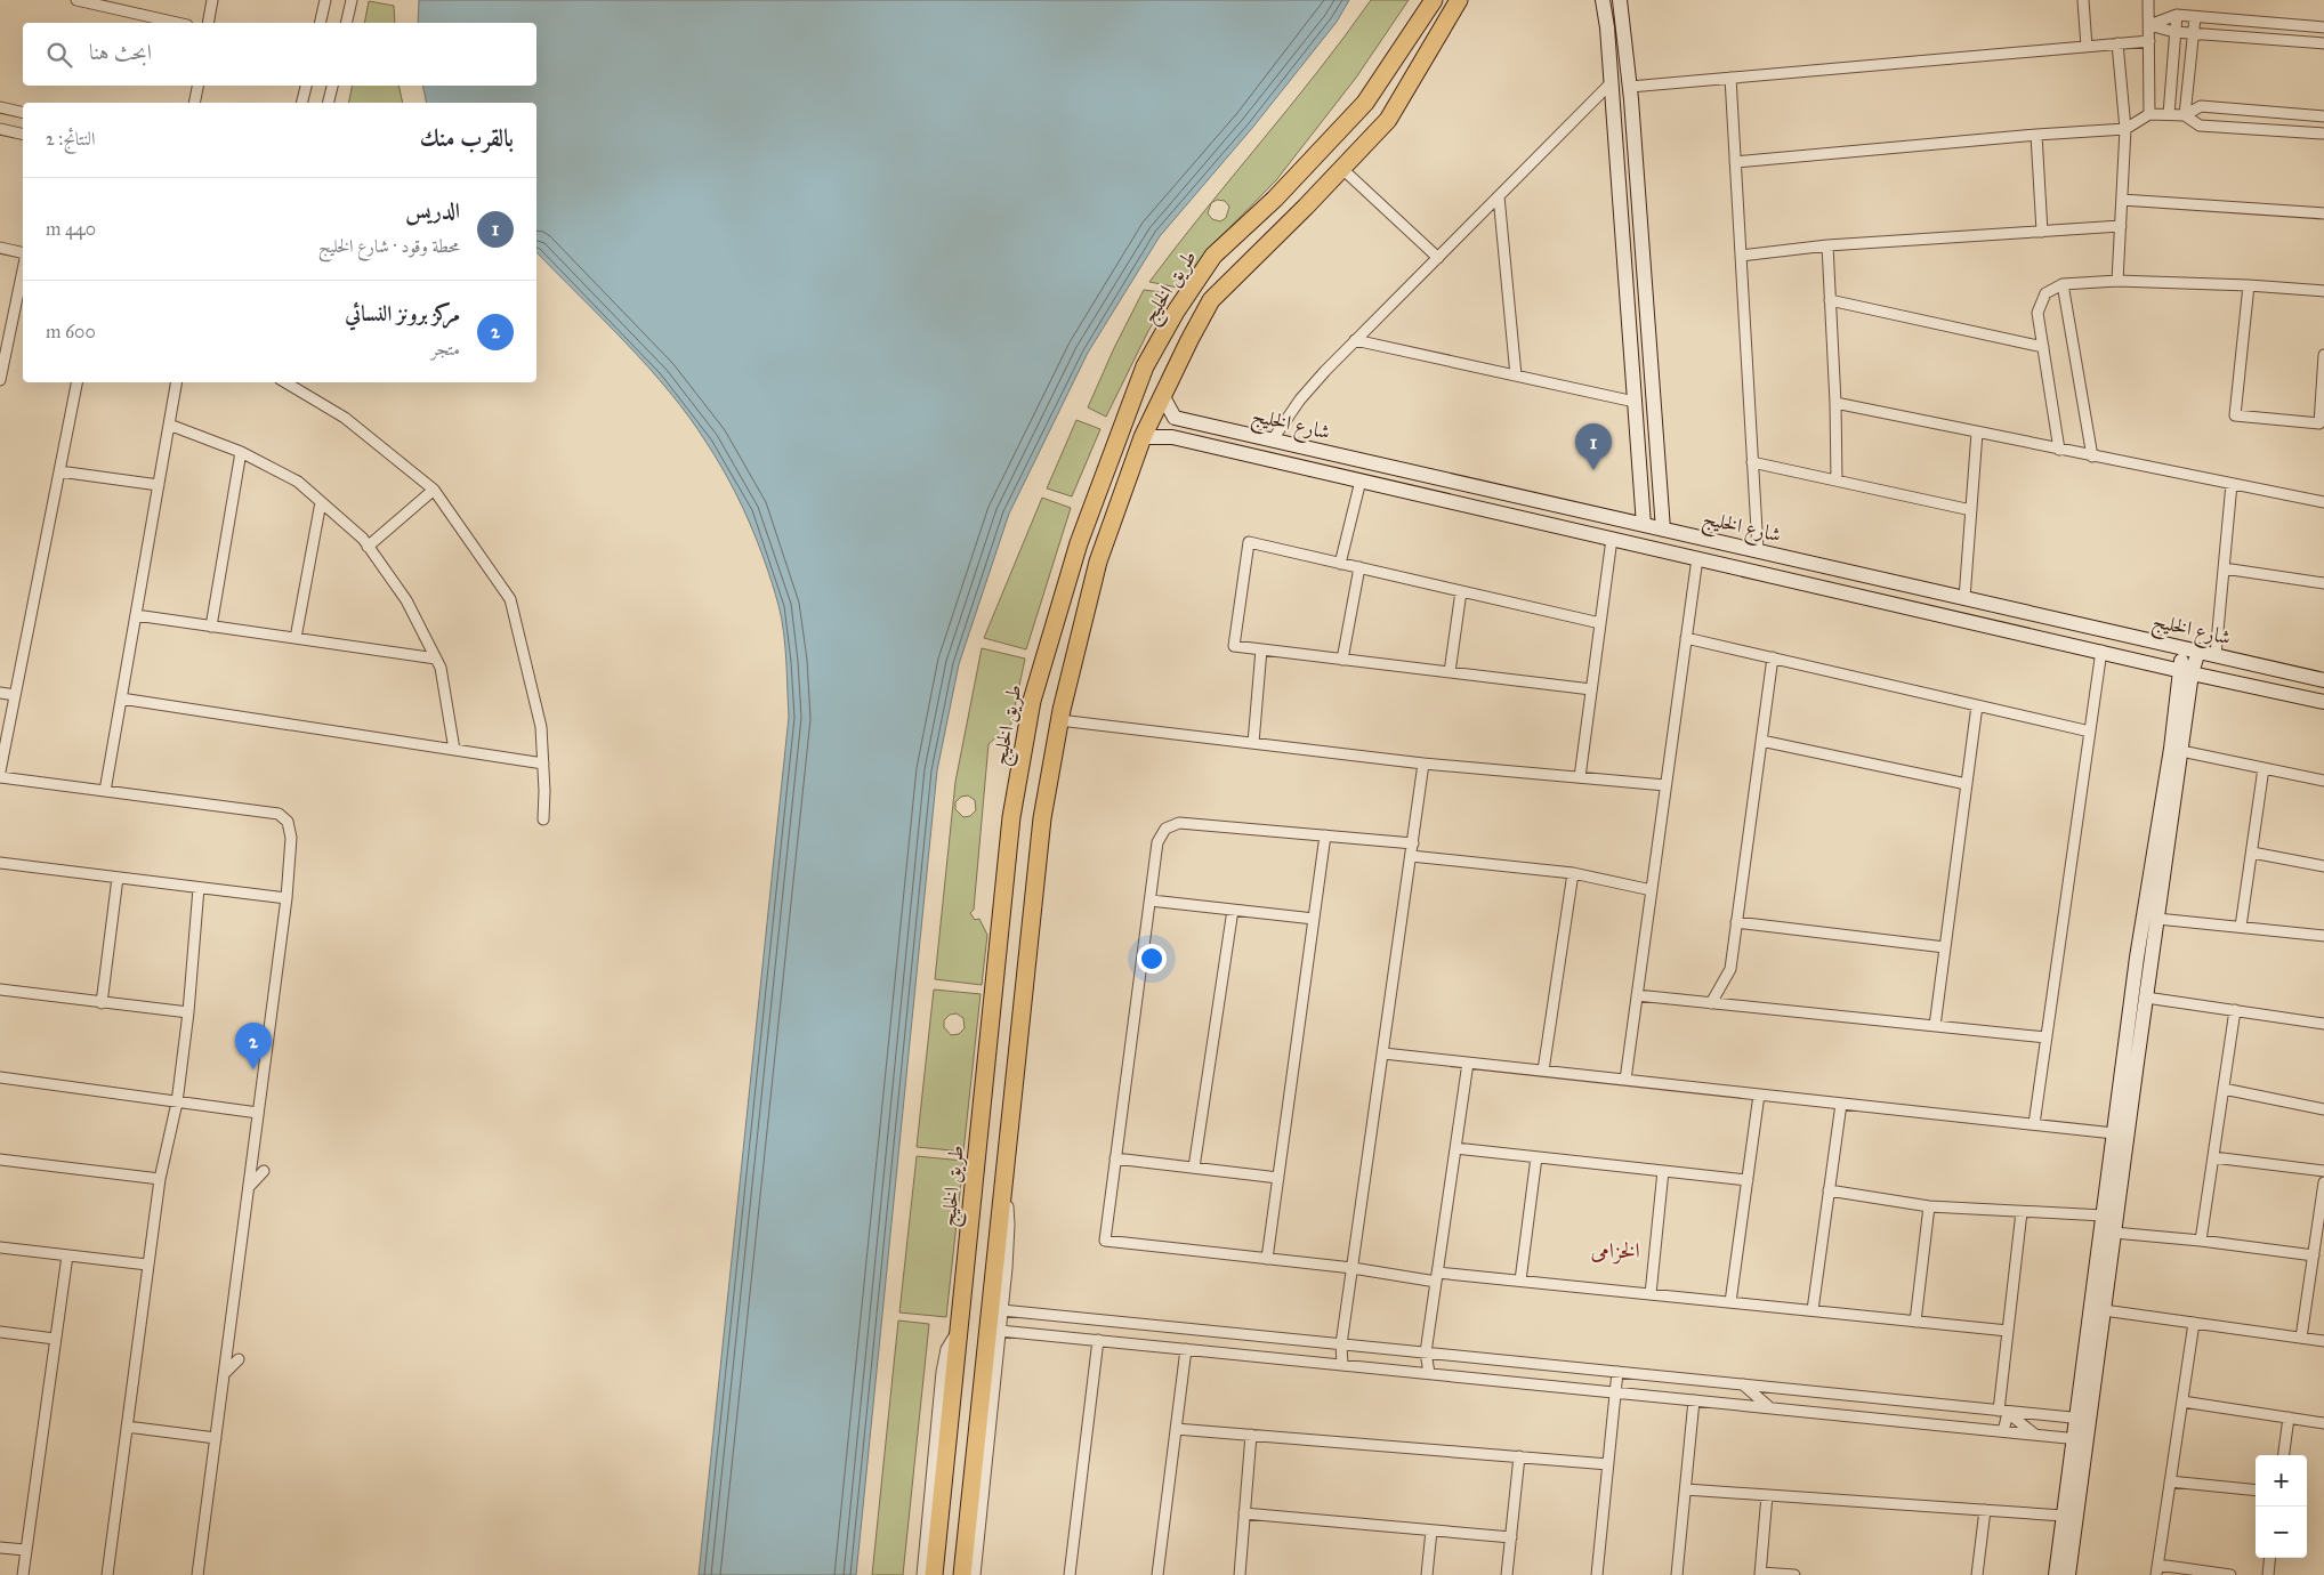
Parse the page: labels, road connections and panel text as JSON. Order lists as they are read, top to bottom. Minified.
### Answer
{"streets":{"main road":["طريق الخليج"],"street":["شارع الخليج"]},"districts":["الخزامى"],"page":{"search":"ابحث هنا","heading":["بالقرب منك","النتائج: 2"],"list":[{"mark":"1","name":"الدريس","note":"محطة وقود · شارع الخليج","value":"440 m"},{"mark":"2","name":"مركز برونز النسائي","note":"متجر","value":"600 m"}],"pins":["1","2"],"map_buttons":["+","−"]}}
